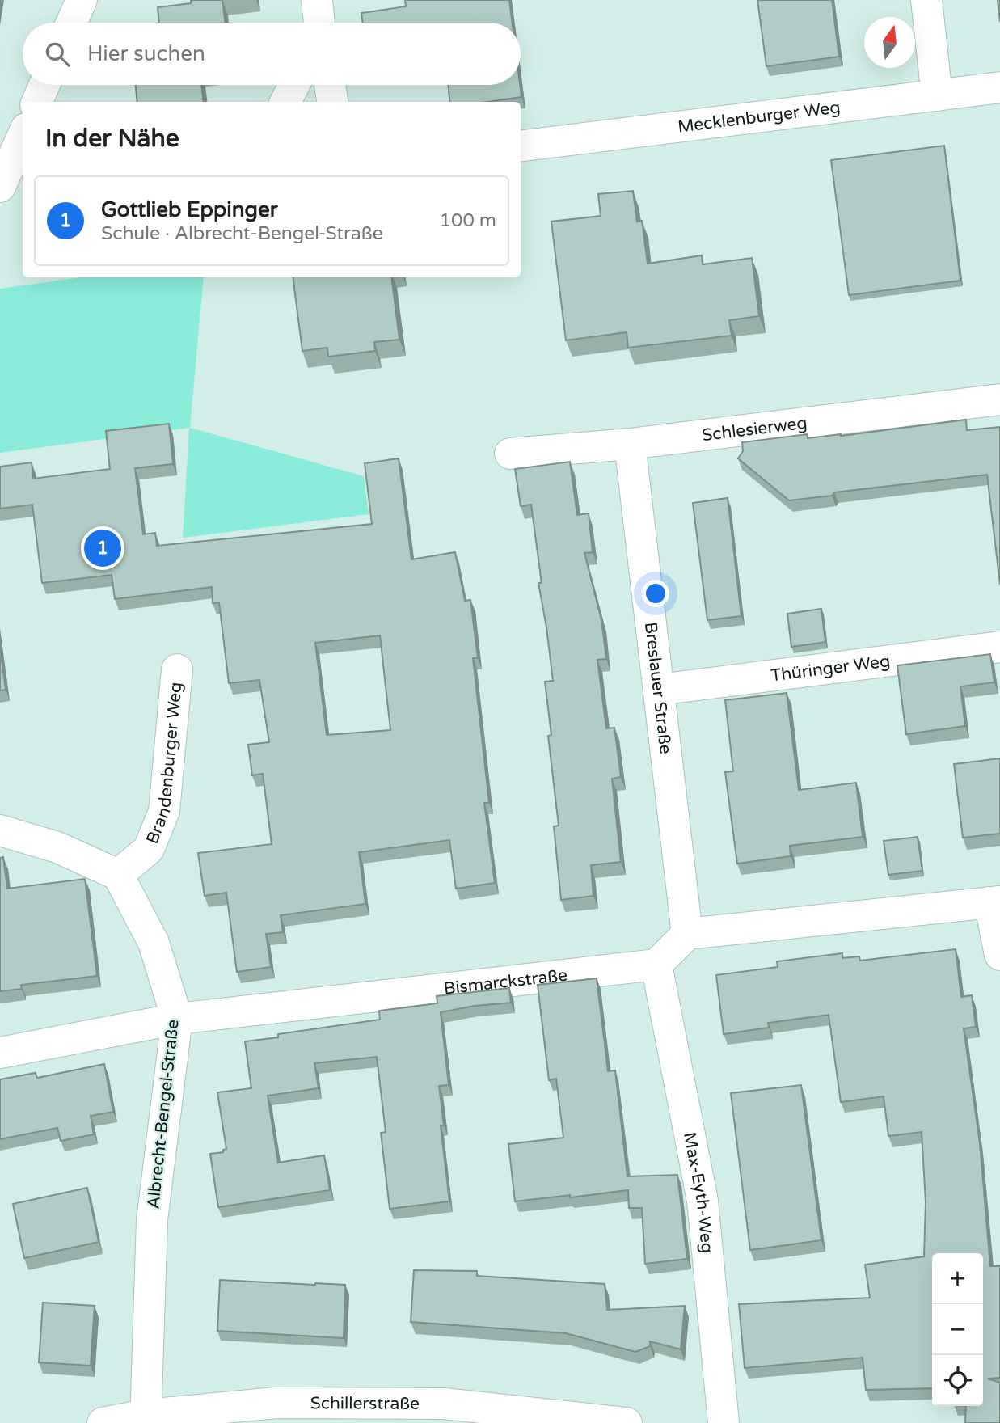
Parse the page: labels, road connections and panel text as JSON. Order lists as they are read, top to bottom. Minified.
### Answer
{"streets":{"street":["Mecklenburger Weg","Schlesierweg","Thüringer Weg","Breslauer Straße","Brandenburger Weg","Bismarckstraße","Albrecht-Bengel-Straße","Max-Eyth-Weg","Schillerstraße"]},"crossings":[["Schlesierweg","Breslauer Straße"],["Thüringer Weg","Breslauer Straße"],["Brandenburger Weg","Albrecht-Bengel-Straße"],["Bismarckstraße","Albrecht-Bengel-Straße"],["Bismarckstraße","Max-Eyth-Weg"],["Albrecht-Bengel-Straße","Schillerstraße"]],"north":"top","page":{"search":"Hier suchen","heading":"In der Nähe","list":[{"mark":"1","name":"Gottlieb Eppinger","note":"Schule · Albrecht-Bengel-Straße","value":"100 m"}],"pins":"1","map_buttons":["+","−"]}}
